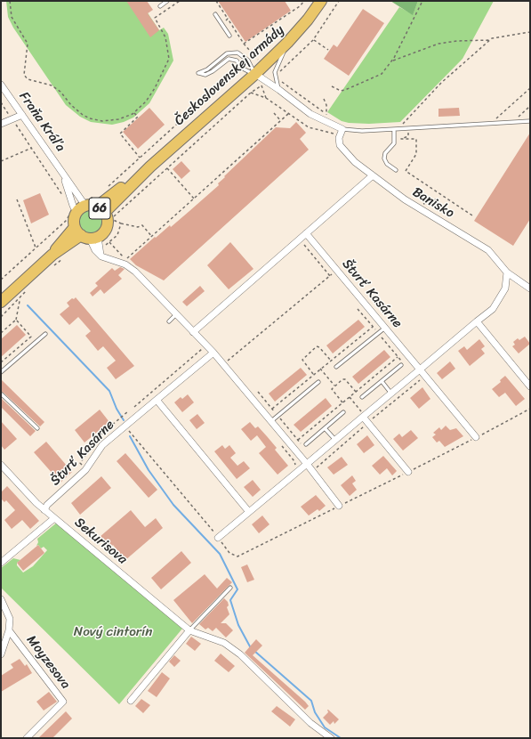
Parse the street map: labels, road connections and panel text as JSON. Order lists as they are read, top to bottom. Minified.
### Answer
{"streets":{"main road":["Československej armády","66"],"street":["Fraňa Kráľa","Banisko","Štvrť Kasárne","Sekurisova","Moyzesova"]},"crossings":[["Československej armády","Fraňa Kráľa"],["Československej armády","66"],["Fraňa Kráľa","66"],["Štvrť Kasárne","Sekurisova"]],"parks":["Nový cintorín"]}
